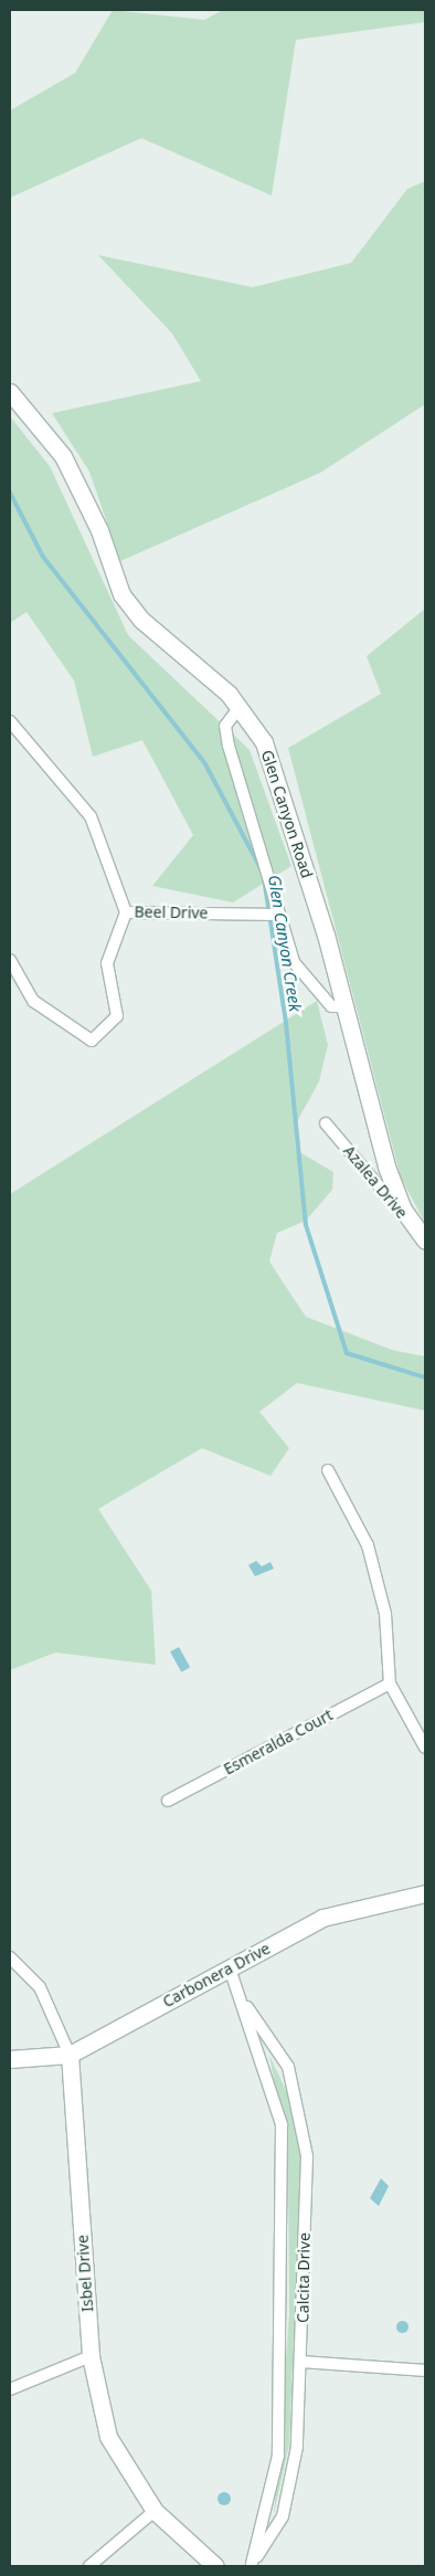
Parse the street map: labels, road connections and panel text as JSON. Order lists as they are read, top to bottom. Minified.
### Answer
{"streets":{"street":["Glen Canyon Road","Beel Drive","Azalea Drive","Esmeralda Court","Carbonera Drive","Isbel Drive","Calcita Drive"]},"crossings":[["Glen Canyon Road","Azalea Drive"],["Carbonera Drive","Isbel Drive"],["Carbonera Drive","Calcita Drive"]],"water":["Glen Canyon Creek"]}
